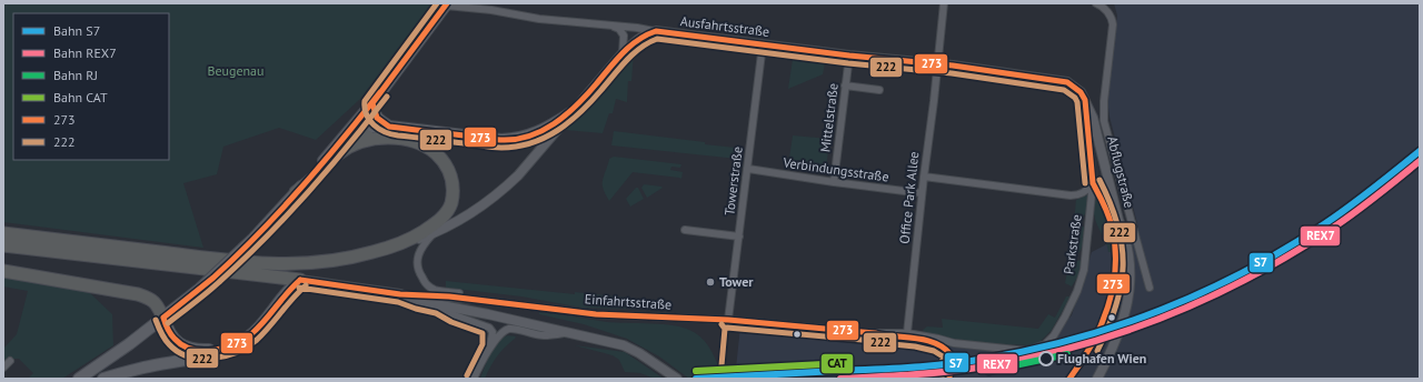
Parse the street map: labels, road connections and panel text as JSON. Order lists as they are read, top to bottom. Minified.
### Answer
{"streets":{"street":["Ausfahrtsstraße","Mittelstraße","Verbindungsstraße","Abflugstraße","Towerstraße","Office Park Allee","Parkstraße","Einfahrtsstraße"]},"crossings":[["Ausfahrtsstraße","Mittelstraße"],["Ausfahrtsstraße","Abflugstraße"],["Ausfahrtsstraße","Towerstraße"],["Ausfahrtsstraße","Office Park Allee"],["Ausfahrtsstraße","Parkstraße"],["Mittelstraße","Verbindungsstraße"],["Verbindungsstraße","Towerstraße"],["Verbindungsstraße","Office Park Allee"],["Abflugstraße","Parkstraße"],["Towerstraße","Einfahrtsstraße"],["Office Park Allee","Einfahrtsstraße"],["Parkstraße","Einfahrtsstraße"]],"parks":["Beugenau"],"places":["Tower","Flughafen Wien"],"lines":["transit line 273","transit line 222","rail line S7","rail line REX7","rail line RJ","rail line CAT"],"legend":["Bahn S7","Bahn REX7","Bahn RJ","Bahn CAT","273","222"]}
